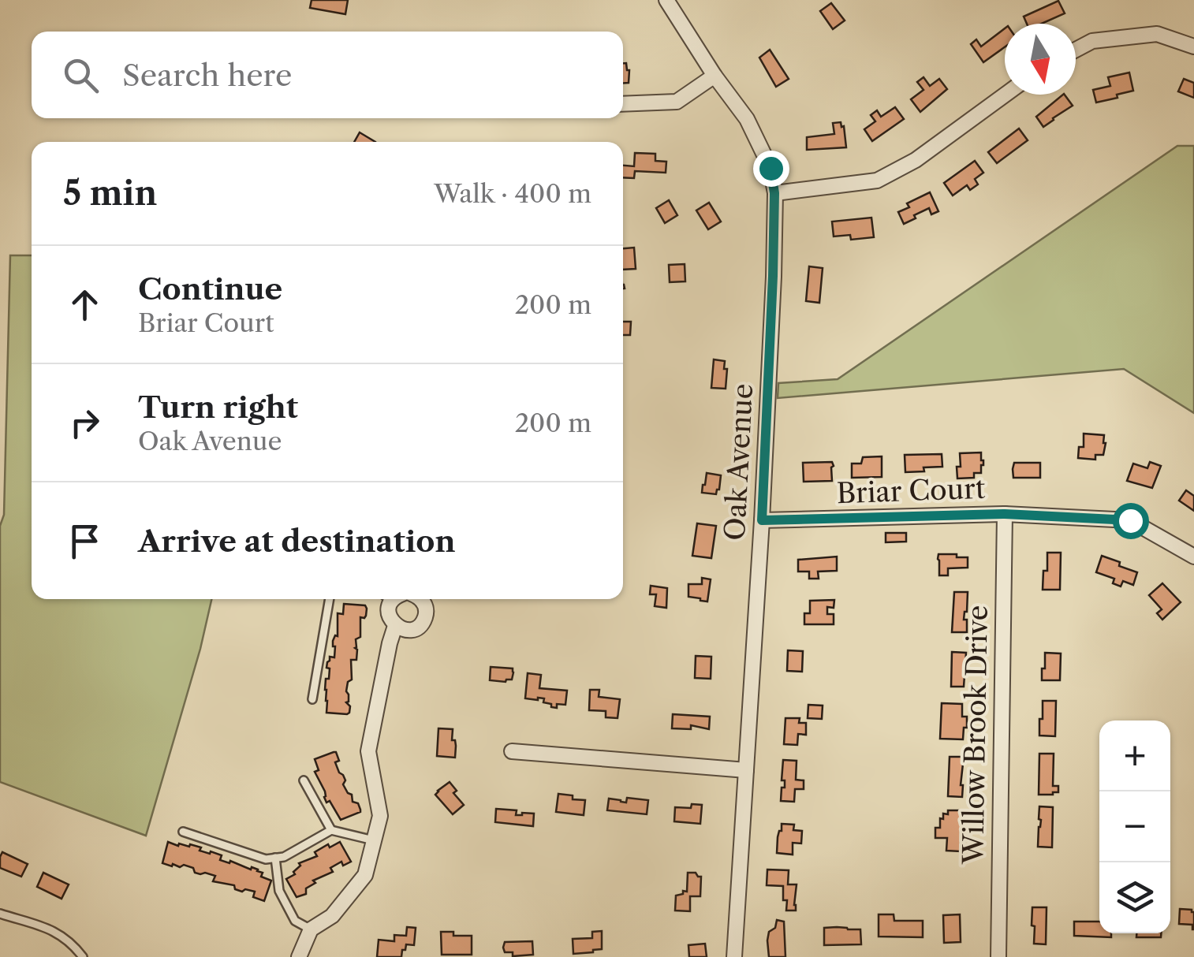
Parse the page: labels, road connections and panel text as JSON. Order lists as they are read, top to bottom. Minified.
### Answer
{"streets":{"street":["Oak Avenue","Briar Court","Willow Brook Drive"]},"crossings":[["Oak Avenue","Briar Court"],["Briar Court","Willow Brook Drive"]],"north":"bottom","page":{"search":"Search here","heading":["5 min","Walk · 400 m"],"list":[["Continue","Briar Court","200 m"],["Turn right","Oak Avenue","200 m"],"Arrive at destination"],"map_buttons":["+","−"]}}
